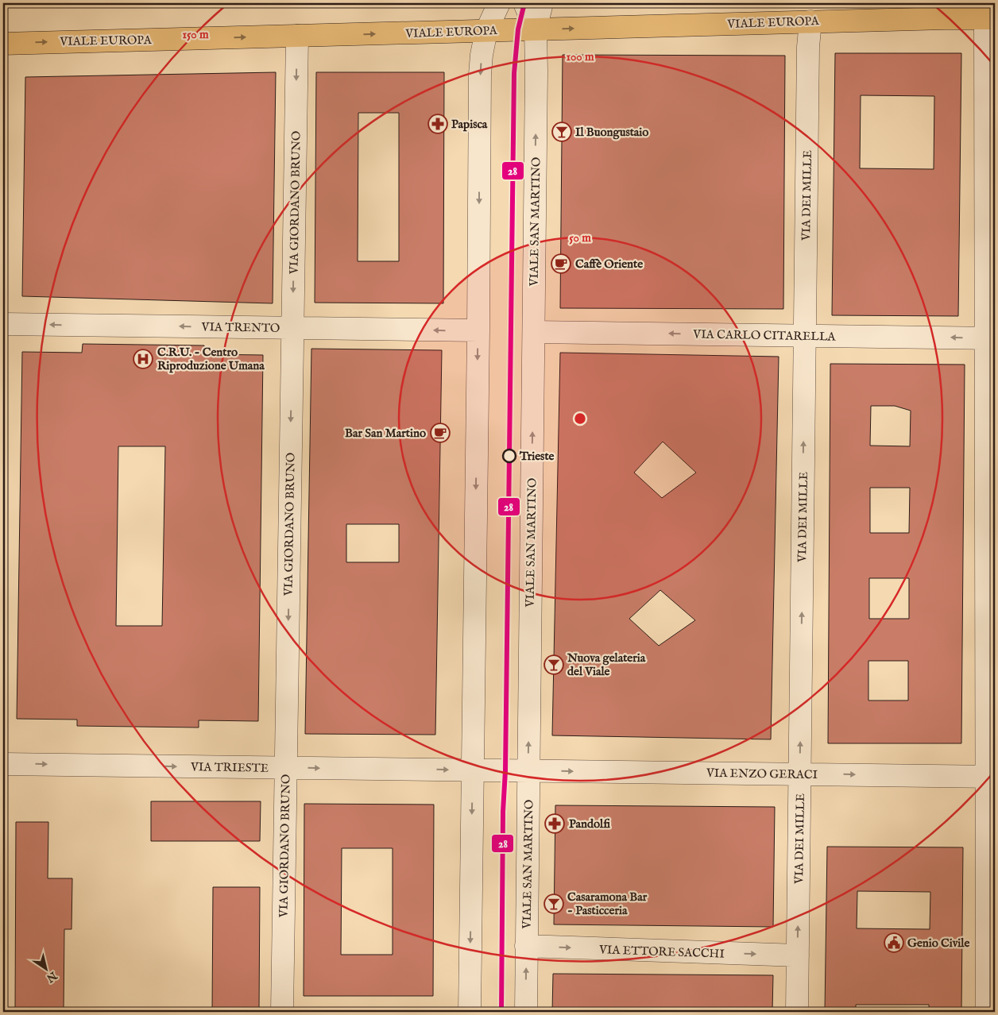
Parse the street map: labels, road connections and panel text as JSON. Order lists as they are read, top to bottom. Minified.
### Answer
{"streets":{"main road":["VIALE EUROPA"],"street":["VIA DEI MILLE","VIA GIORDANO BRUNO","VIALE SAN MARTINO","VIA TRENTO","VIA CARLO CITARELLA","VIA TRIESTE","VIA ENZO GERACI","VIA ETTORE SACCHI"]},"crossings":[["VIALE EUROPA","VIA DEI MILLE"],["VIALE EUROPA","VIA GIORDANO BRUNO"],["VIALE EUROPA","VIALE SAN MARTINO"],["VIA DEI MILLE","VIA CARLO CITARELLA"],["VIA DEI MILLE","VIA ENZO GERACI"],["VIA DEI MILLE","VIA ETTORE SACCHI"],["VIA GIORDANO BRUNO","VIA TRENTO"],["VIA GIORDANO BRUNO","VIA TRIESTE"],["VIALE SAN MARTINO","VIA CARLO CITARELLA"],["VIALE SAN MARTINO","VIA TRIESTE"],["VIALE SAN MARTINO","VIA ENZO GERACI"],["VIALE SAN MARTINO","VIA ETTORE SACCHI"],["VIA TRIESTE","VIA ENZO GERACI"]],"one_way":["VIALE EUROPA","VIA TRENTO","VIA CARLO CITARELLA","VIA TRIESTE","VIA ENZO GERACI","VIA ETTORE SACCHI"],"places":{"pharmacy":["Papisca","Pandolfi"],"bar":["Il Buongustaio","Nuova gelateria del Viale","Casaramona Bar - Pasticceria"],"cafe":["Caffè Oriente","Bar San Martino"],"hospital":["C.R.U. - Centro Riproduzione Umana"],"other":["Trieste"],"public building":["Genio Civile"]},"lines":["transit line 28"],"north":"bottom right","rings":["150 m","100 m","50 m"]}
